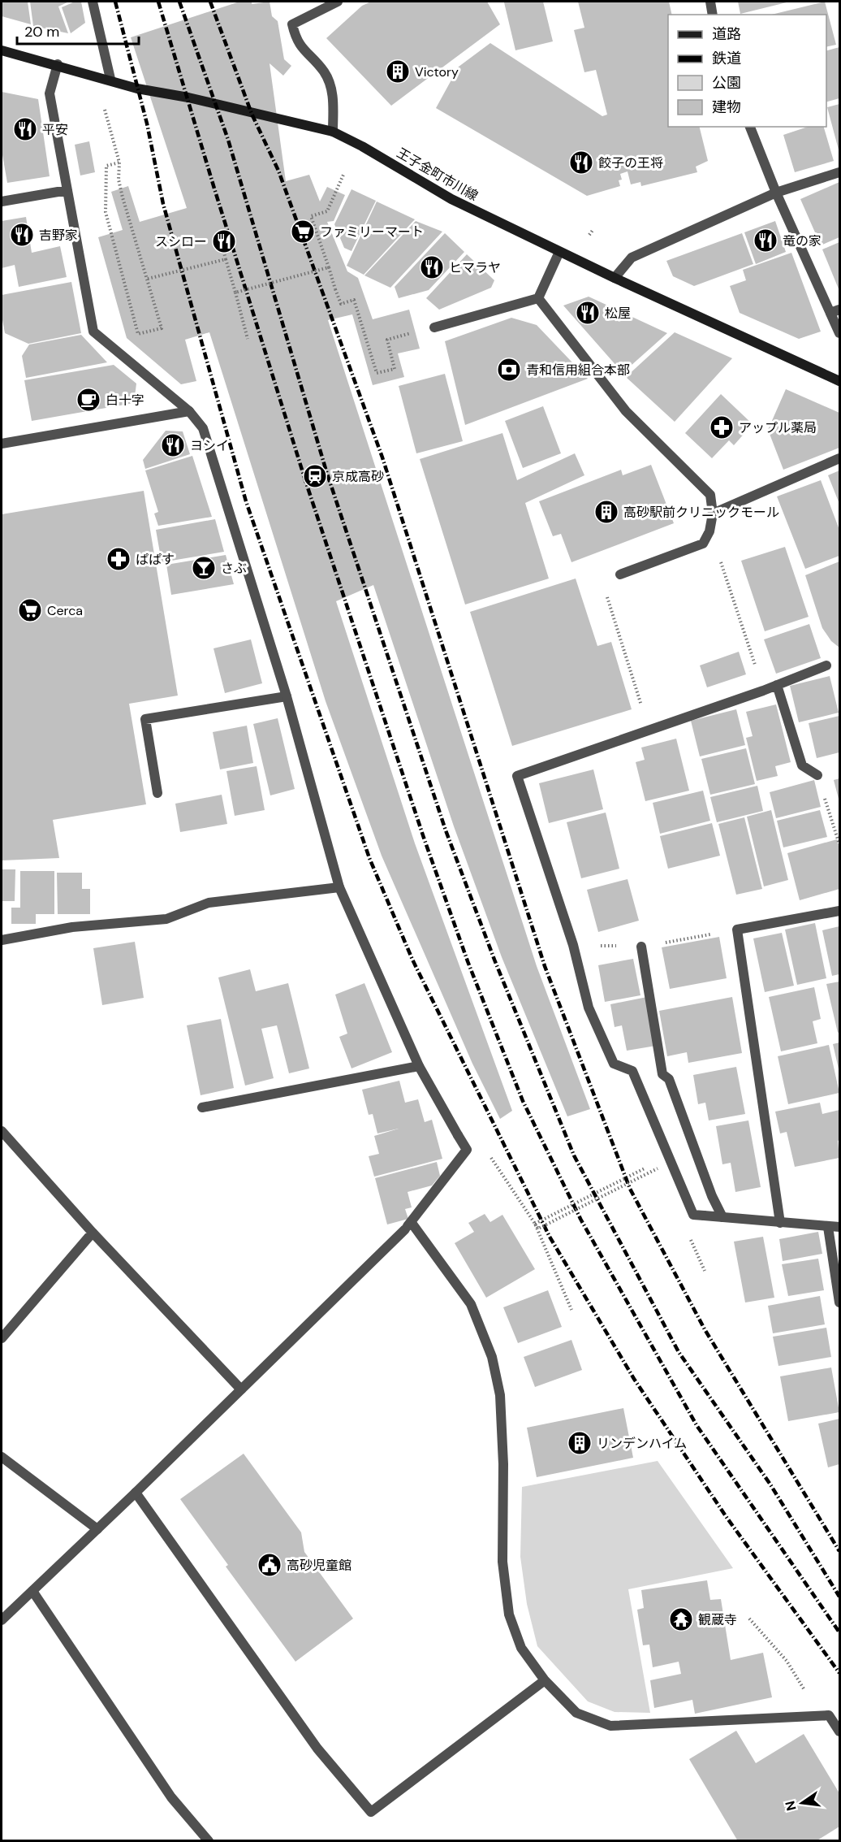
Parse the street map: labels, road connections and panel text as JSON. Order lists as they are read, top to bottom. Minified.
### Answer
{"streets":{"main road":["王子金町市川線"]},"places":{"building":["Victory","高砂駅前クリニックモール","リンデンハイム"],"restaurant":["平安","餃子の王将","吉野家","竜の家","スシロー","ヒマラヤ","松屋","ヨシイ"],"supermarket":["ファミリーマート","Cerca"],"bank":["青和信用組合本部"],"cafe":["白十字"],"pharmacy":["アップル薬局","ぱぱす"],"station":["京成高砂"],"bar":["さぶ"],"public building":["高砂児童館"],"temple":["観蔵寺"]},"legend":["道路","鉄道","公園","建物"],"scale_bar":"20 m","north":"left"}
